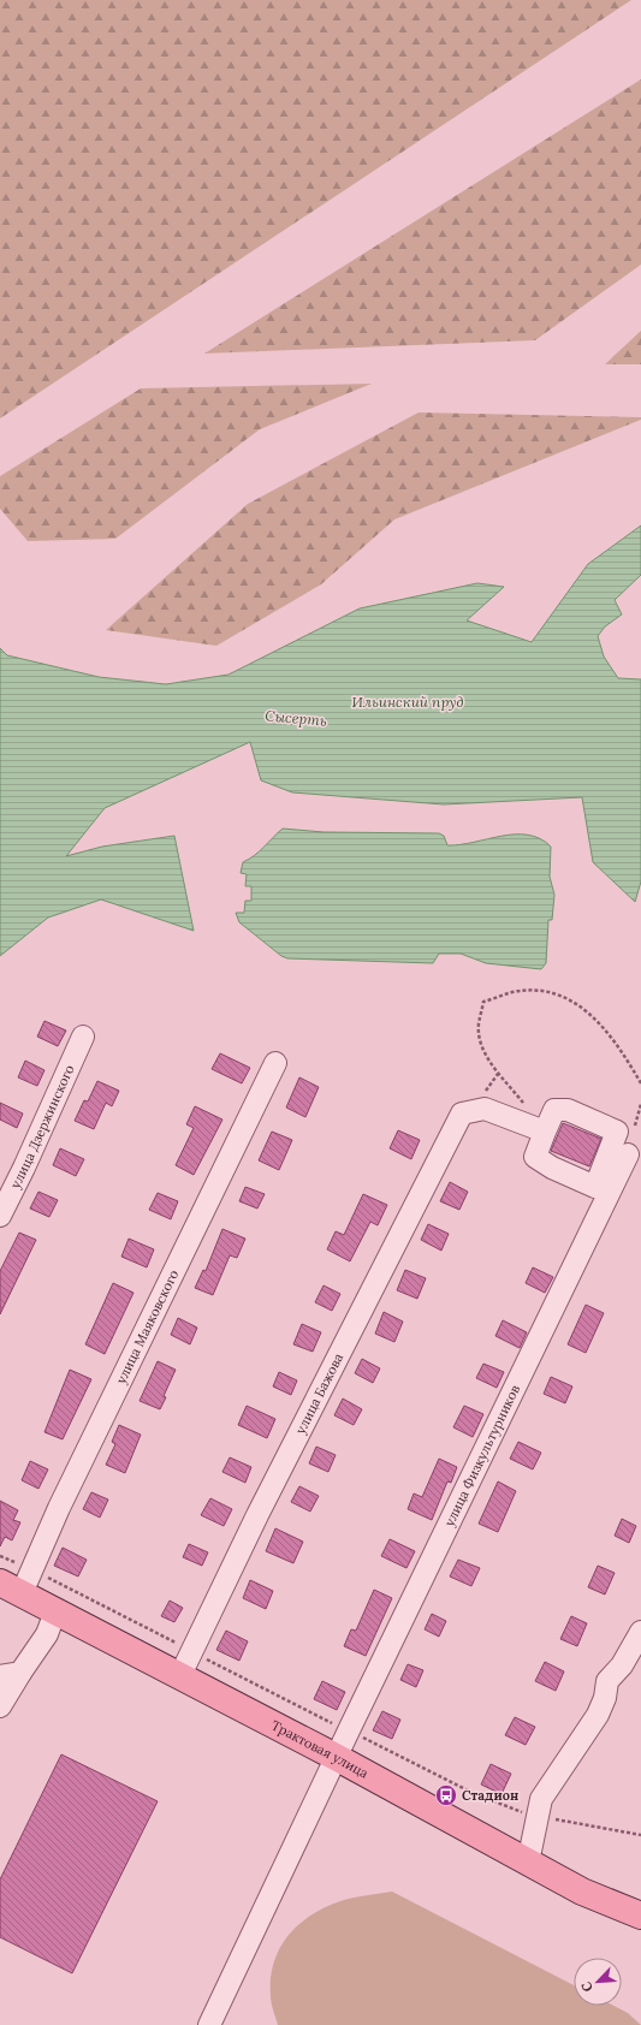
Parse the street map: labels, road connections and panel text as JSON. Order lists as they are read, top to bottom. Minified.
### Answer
{"streets":{"main road":["Трактовая улица"],"street":["улица Дзержинского","улица Маяковского","улица Бажова","улица Физкультурников"]},"crossings":[["улица Маяковского","Трактовая улица"],["улица Бажова","Трактовая улица"],["улица Физкультурников","Трактовая улица"]],"water":["Ильинский пруд","Сысерть"],"places":{"bus stop":["Стадион"]},"north":"bottom left"}
